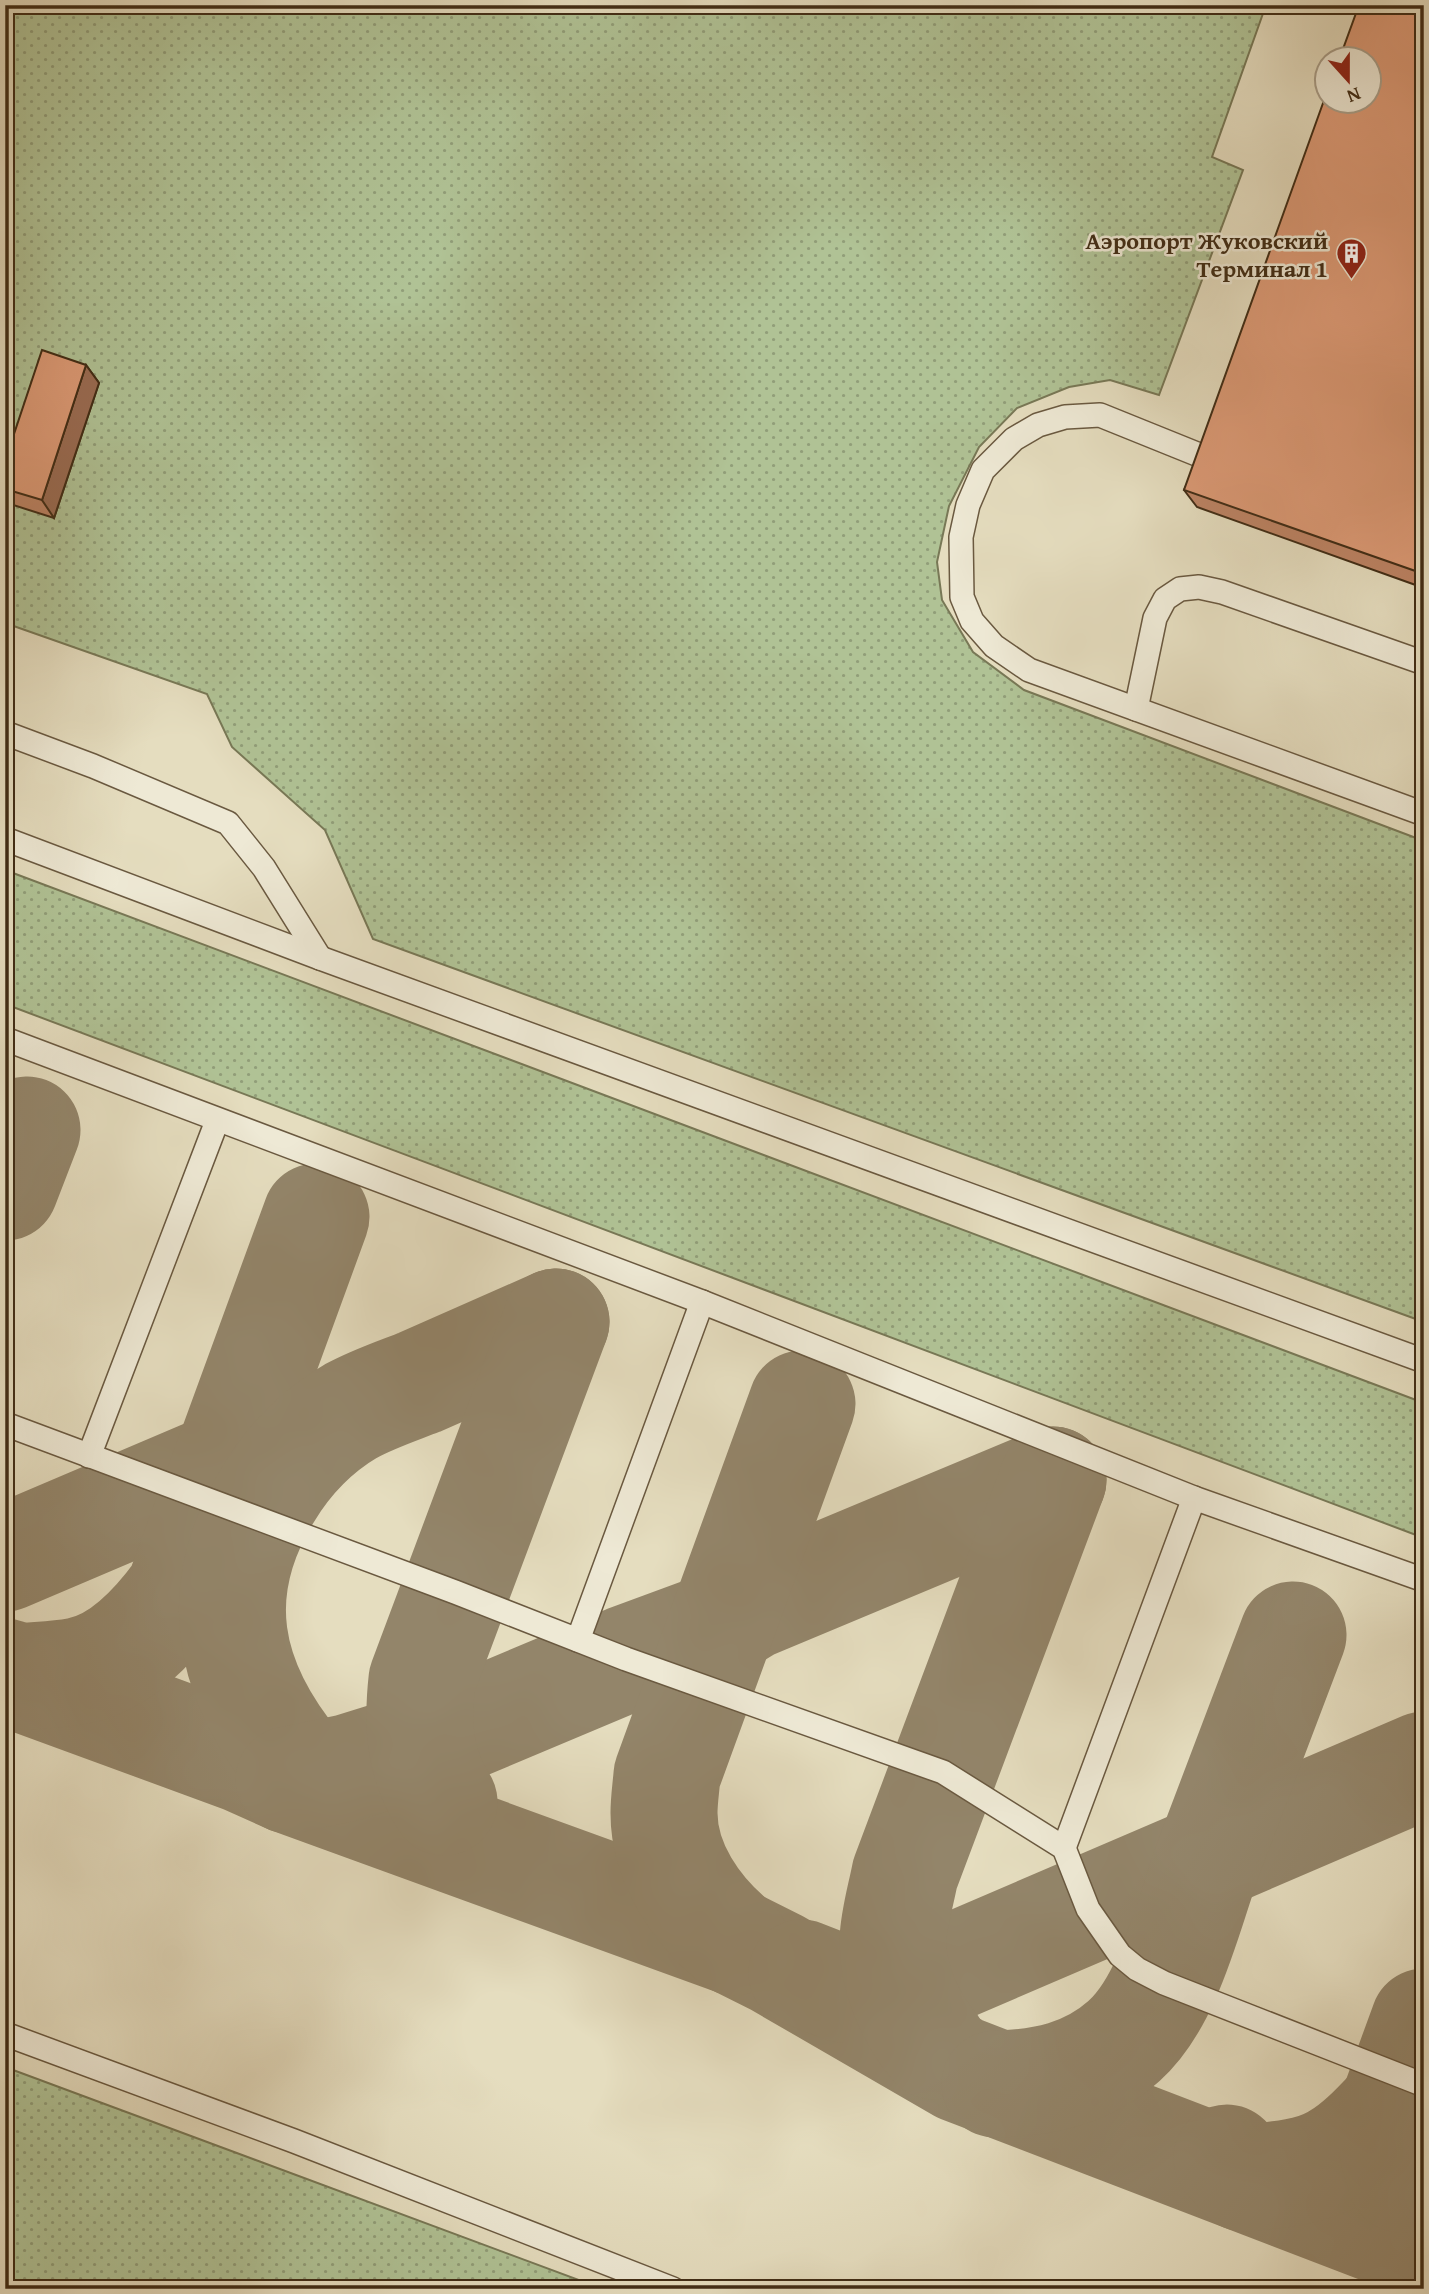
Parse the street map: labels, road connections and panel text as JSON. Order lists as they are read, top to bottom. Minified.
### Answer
{"places":{"building":["Аэропорт Жуковский Терминал 1"]},"north":"bottom"}
